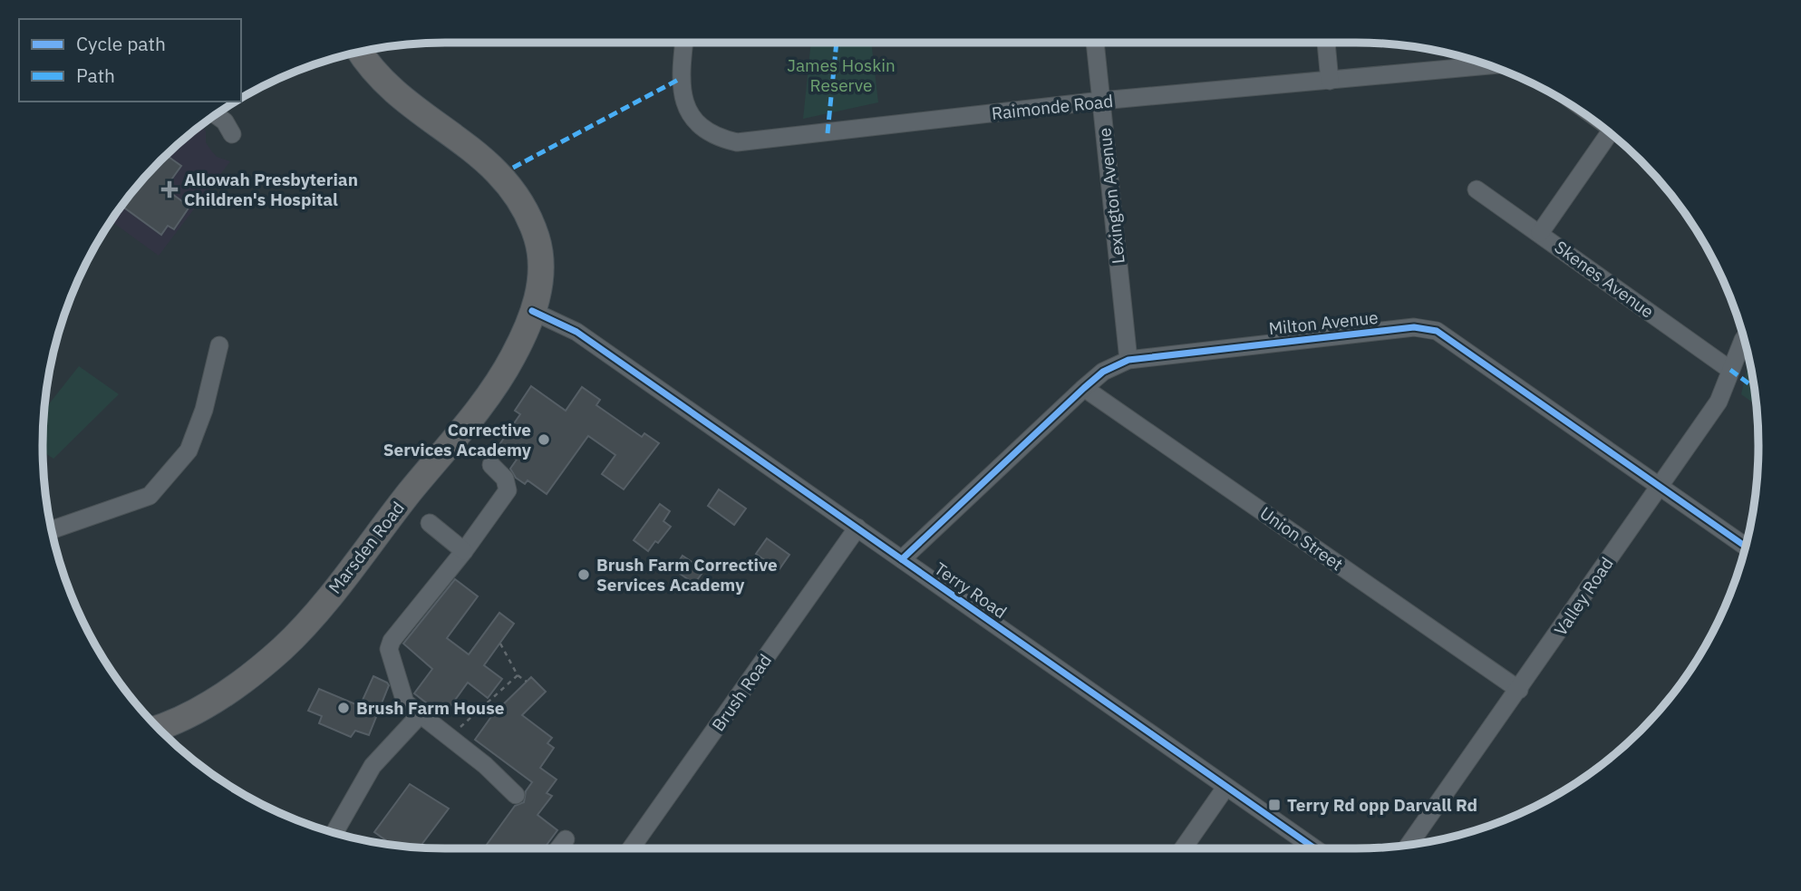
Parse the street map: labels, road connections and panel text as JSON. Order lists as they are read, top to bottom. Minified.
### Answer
{"streets":{"highway":["Marsden Road"],"street":["Raimonde Road","Lexington Avenue","Skenes Avenue","Milton Avenue","Union Street","Terry Road","Valley Road","Brush Road"]},"crossings":[["Raimonde Road","Lexington Avenue"],["Lexington Avenue","Milton Avenue"],["Skenes Avenue","Valley Road"],["Milton Avenue","Union Street"],["Milton Avenue","Terry Road"],["Milton Avenue","Valley Road"],["Union Street","Valley Road"],["Marsden Road","Terry Road"],["Terry Road","Brush Road"]],"parks":["James Hoskin Reserve"],"places":{"health":["Allowah Presbyterian Children's Hospital"],"other":["Corrective Services Academy","Brush Farm Corrective Services Academy","Brush Farm House"],"transit":["Terry Rd opp Darvall Rd"]},"legend":["Cycle path","Path"]}
